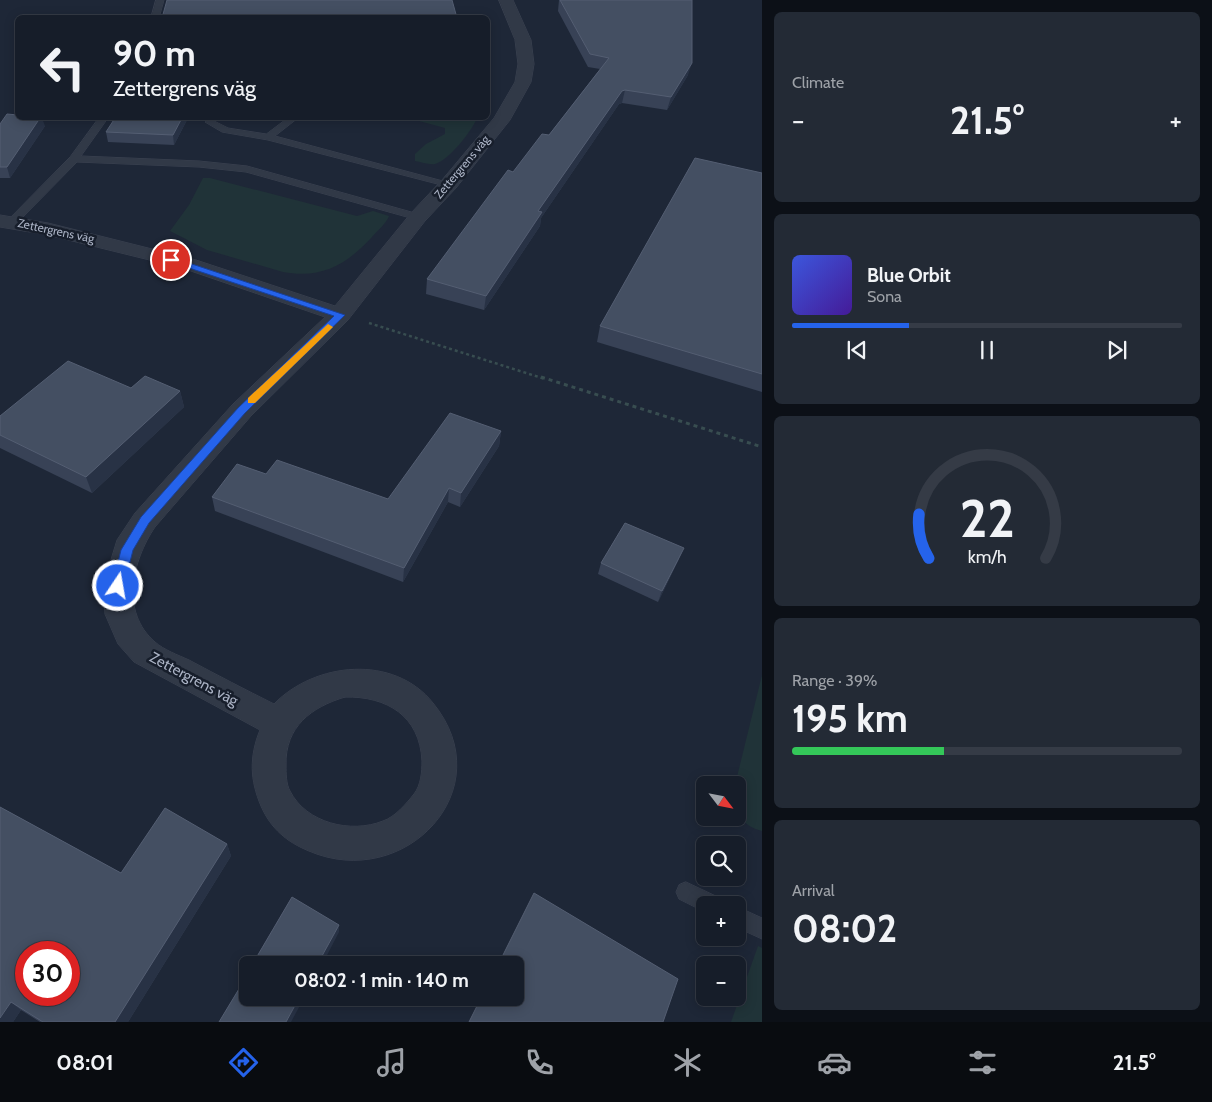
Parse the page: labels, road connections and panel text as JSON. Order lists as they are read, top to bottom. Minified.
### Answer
{"streets":{"street":["Zettergrens väg"]},"north":"bottom right","page":{"tile":["Climate",["Range · 39%","195 km"],["Arrival","08:02"]],"turn":["90 m","Zettergrens väg"],"heat":["−","21.5°","+"],"song":["Blue Orbit","Sona"],"map_buttons":["+","−"],"limit":"30","trip":"08:02 · 1 min · 140 m","tabs":["08:01","21.5°"],"gauge":["22","km/h"]}}
